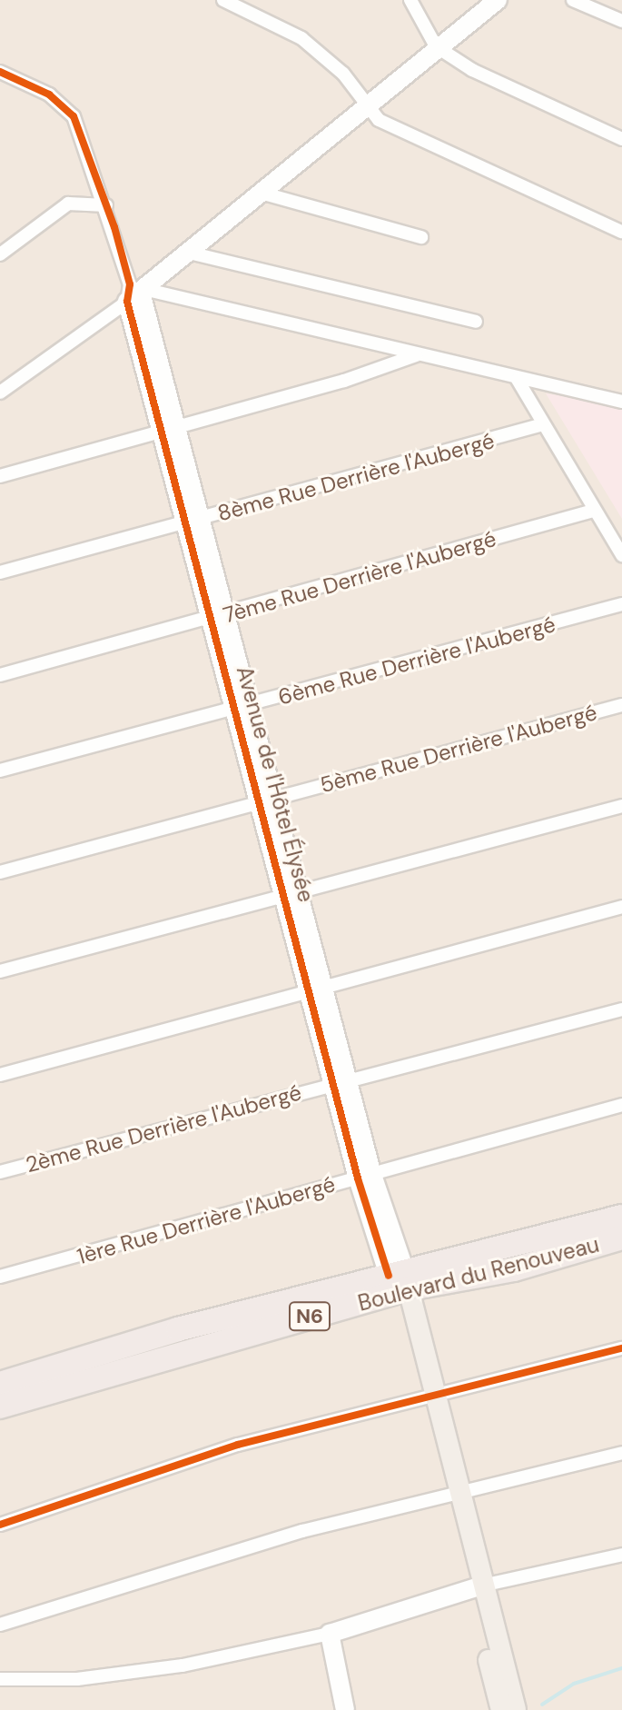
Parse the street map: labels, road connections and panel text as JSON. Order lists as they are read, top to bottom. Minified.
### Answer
{"streets":{"highway":["Boulevard du Renouveau","N6"],"street":["8ème Rue Derrière l'Aubergé","7ème Rue Derrière l'Aubergé","6ème Rue Derrière l'Aubergé","5ème Rue Derrière l'Aubergé","Avenue de l'Hôtel Élysée","2ème Rue Derrière l'Aubergé","1ère Rue Derrière l'Aubergé"]},"crossings":[["8ème Rue Derrière l'Aubergé","Avenue de l'Hôtel Élysée"],["7ème Rue Derrière l'Aubergé","Avenue de l'Hôtel Élysée"],["6ème Rue Derrière l'Aubergé","Avenue de l'Hôtel Élysée"],["5ème Rue Derrière l'Aubergé","Avenue de l'Hôtel Élysée"],["Avenue de l'Hôtel Élysée","2ème Rue Derrière l'Aubergé"],["Avenue de l'Hôtel Élysée","1ère Rue Derrière l'Aubergé"],["Avenue de l'Hôtel Élysée","Boulevard du Renouveau"]]}
